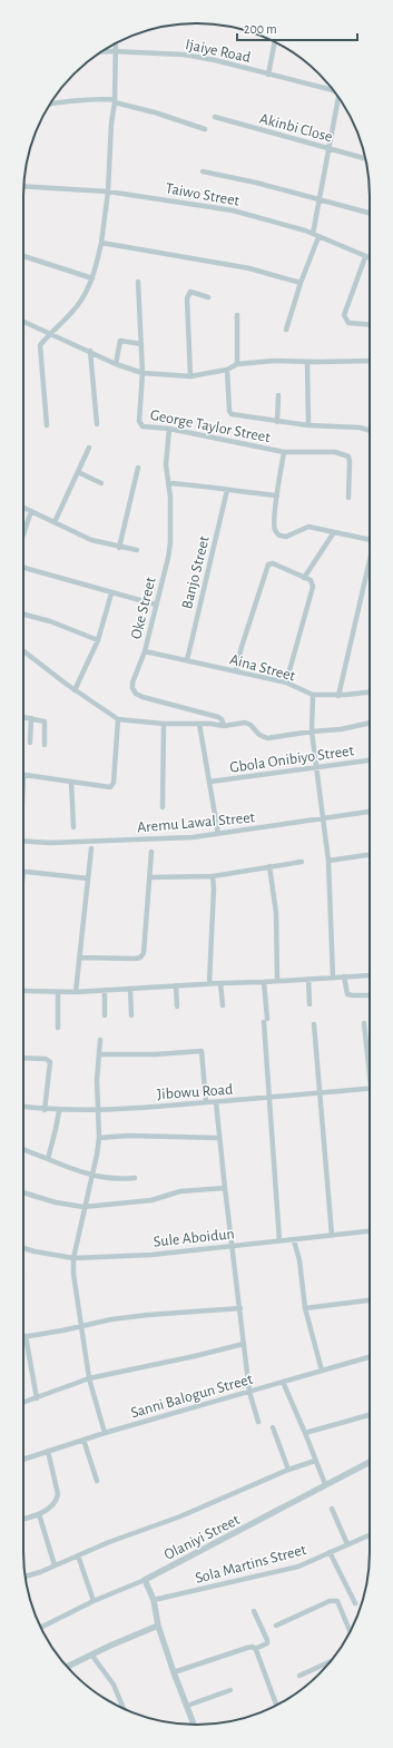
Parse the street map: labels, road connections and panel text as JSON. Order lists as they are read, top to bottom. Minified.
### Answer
{"streets":{"street":["Ijaiye Road","Akinbi Close","Taiwo Street","George Taylor Street","Banjo Street","Oke Street","Aina Street","Gbola Onibiyo Street","Aremu Lawal Street","Jibowu Road","Sule Aboidun","Sanni Balogun Street","Olaniyi Street","Sola Martins Street"]},"crossings":[["George Taylor Street","Oke Street"],["Banjo Street","Aina Street"],["Oke Street","Aina Street"]],"scale_bar":"200 m"}
